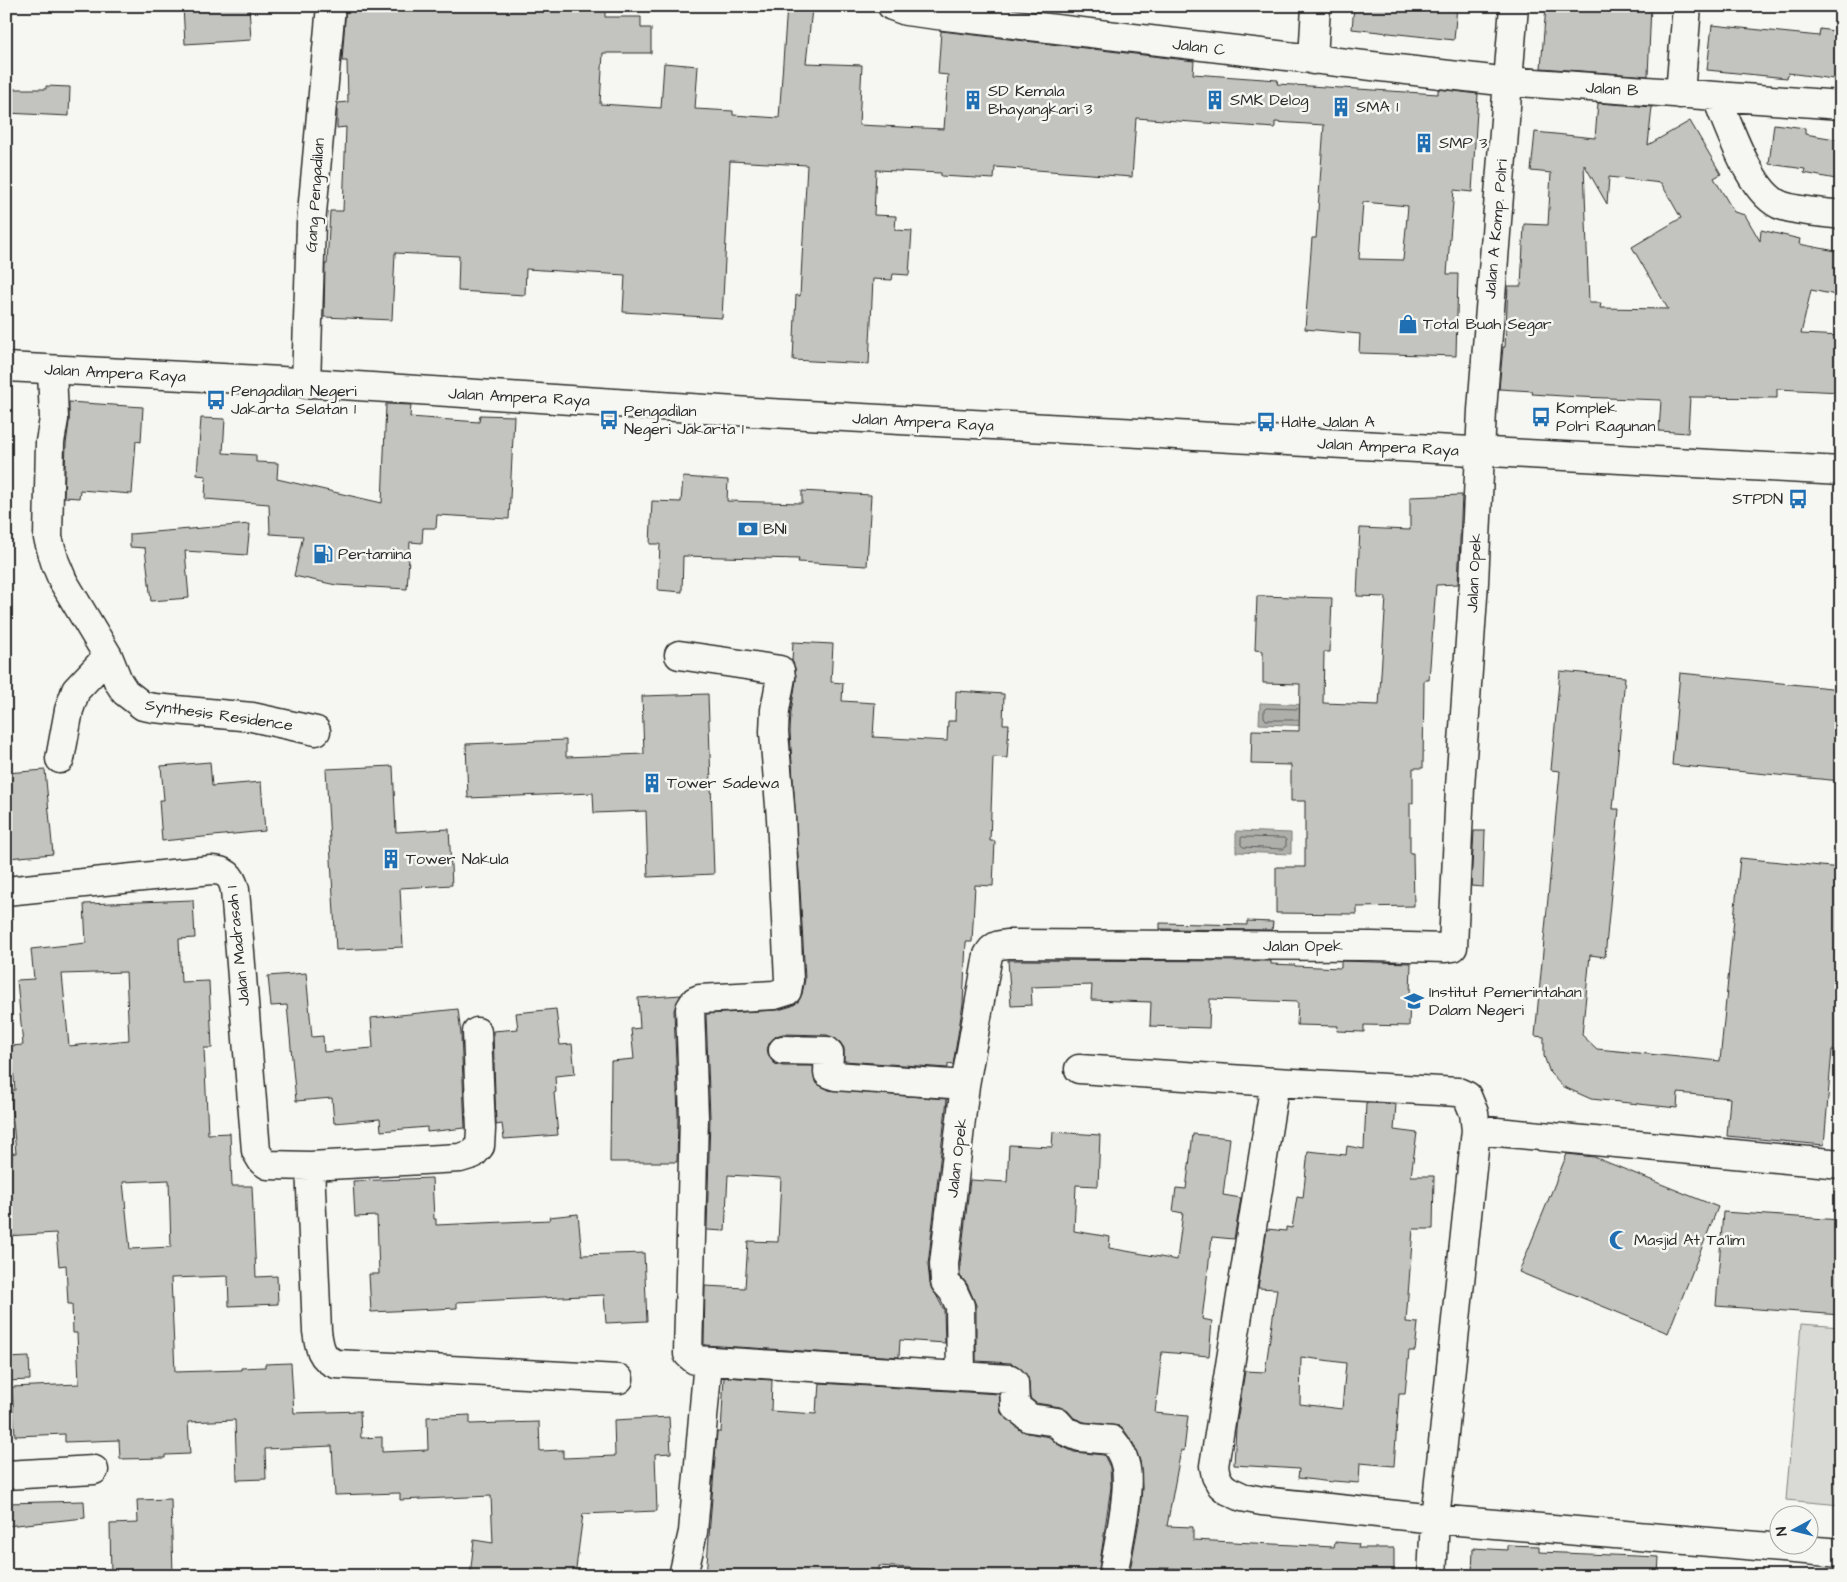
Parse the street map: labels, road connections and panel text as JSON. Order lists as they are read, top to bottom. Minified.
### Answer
{"streets":{"street":["Jalan C","Jalan B","Gang Pengadilan","Jalan A Komp. Polri","Jalan Ampera Raya","Jalan Opek","Synthesis Residence","Jalan Madrasah 1"]},"crossings":[["Jalan C","Jalan B"],["Jalan C","Jalan A Komp. Polri"],["Jalan B","Jalan A Komp. Polri"],["Gang Pengadilan","Jalan Ampera Raya"],["Jalan A Komp. Polri","Jalan Ampera Raya"],["Jalan A Komp. Polri","Jalan Opek"],["Jalan Ampera Raya","Jalan Opek"],["Jalan Ampera Raya","Synthesis Residence"]],"places":{"building":["SD Kemala Bhayangkari 3","SMK Delog","SMA 1","SMP 3","Tower Sadewa","Tower Nakula"],"shop":["Total Buah Segar"],"bus stop":["Pengadilan Negeri Jakarta Selatan 1","Komplek Polri Ragunan","Pengadilan Negeri Jakarta 1","Halte Jalan A","STPDN"],"bank":["BNI"],"fuel station":["Pertamina"],"school or university":["Institut Pemerintahan Dalam Negeri"],"mosque":["Masjid At Ta'lim"]},"north":"left"}
